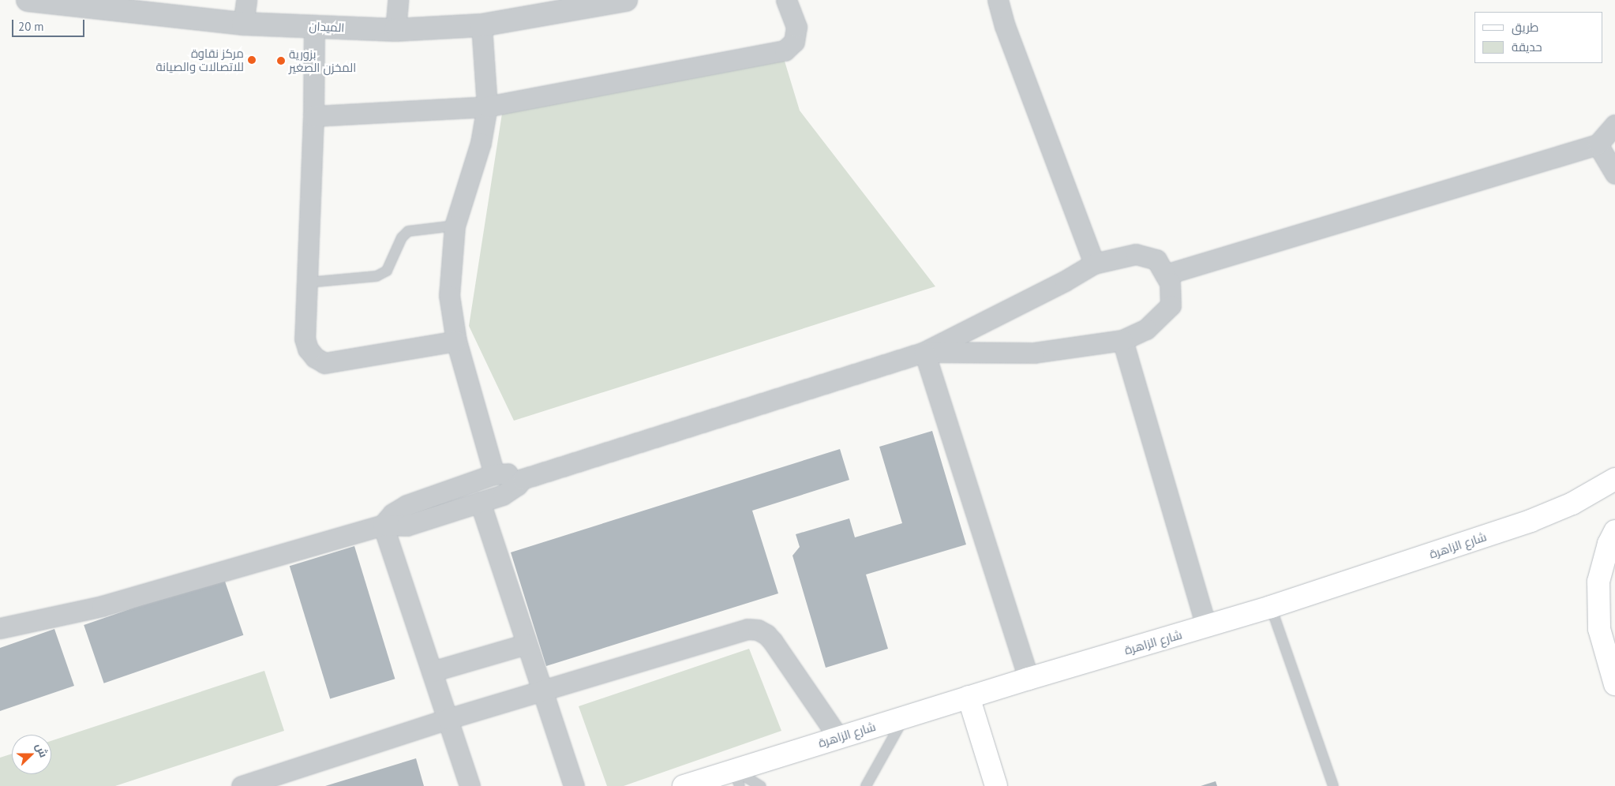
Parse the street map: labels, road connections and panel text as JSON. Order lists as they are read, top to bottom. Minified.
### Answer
{"streets":{"main road":["شارع الزاهرة"],"street":["الميدان"]},"places":["مركز نقاوة للاتصالات والصيانة","بزورية المخزن الصغير"],"legend":["طريق","حديقة"],"scale_bar":"20 m","north":"right"}
